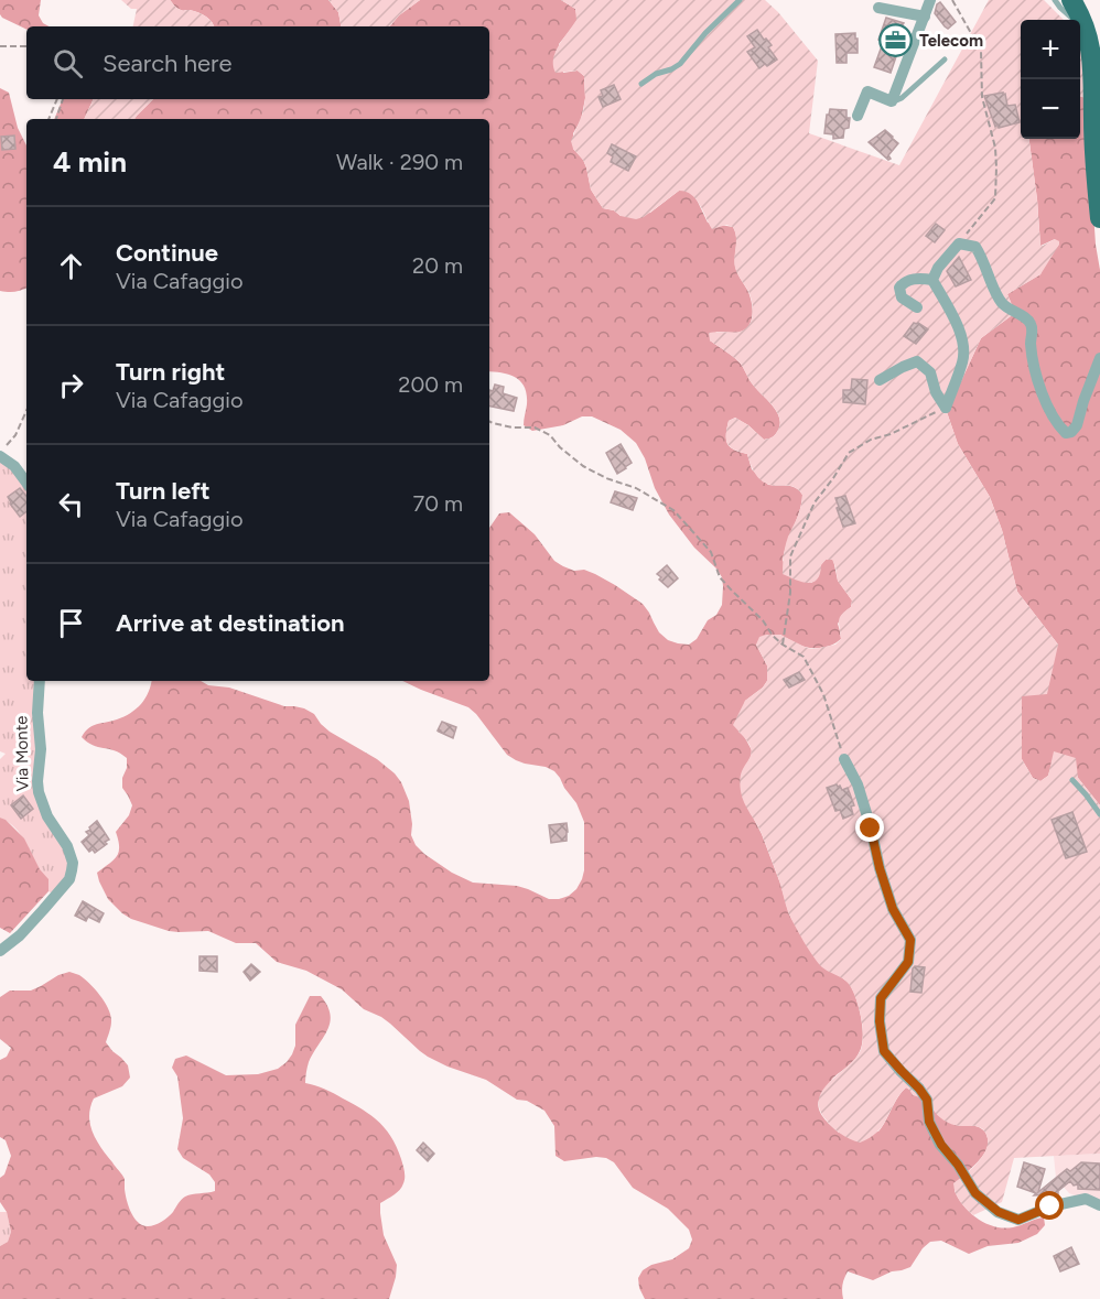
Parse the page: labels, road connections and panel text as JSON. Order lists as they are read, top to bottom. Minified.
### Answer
{"streets":{"street":["Via Monte"]},"places":{"office":["Telecom"]},"page":{"map_buttons":["+","−"],"search":"Search here","heading":["4 min","Walk · 290 m"],"list":[["Continue","Via Cafaggio","20 m"],["Turn right","Via Cafaggio","200 m"],["Turn left","Via Cafaggio","70 m"],"Arrive at destination"]}}
